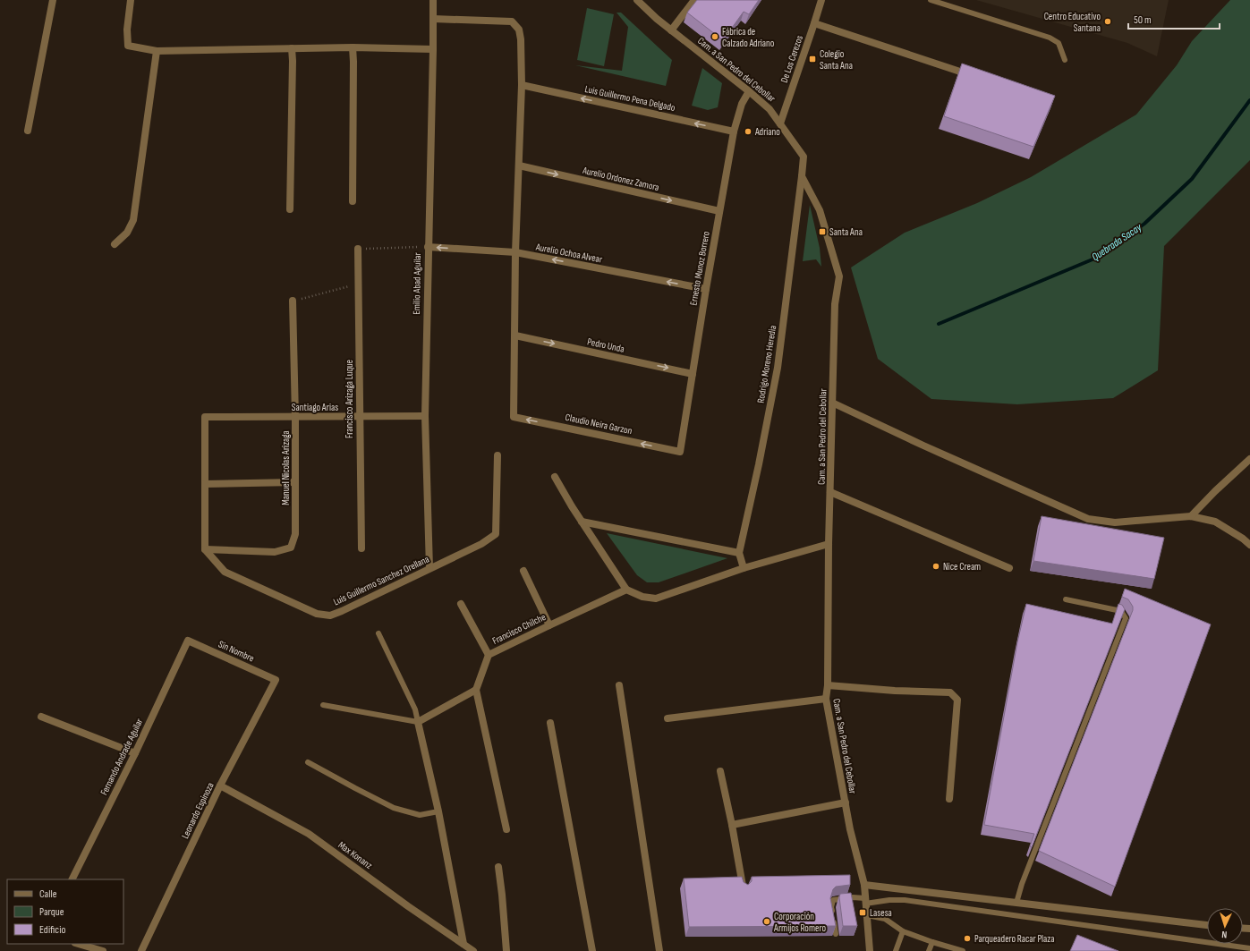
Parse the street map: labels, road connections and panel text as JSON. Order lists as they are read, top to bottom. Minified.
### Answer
{"streets":{"street":["De Los Cerezos","Cam. a San Pedro del Cebollar","Luis Guillermo Pena Delgado","Aurelio Ordonez Zamora","Aurelio Ochoa Alvear","Ernesto Munoz Borrero","Emilio Abad Aguilar","Pedro Unda","Rodrigo Moreno Heredia","Francisco Arizaga Luque","Santiago Arias","Claudio Neira Garzon","Manuel Nicolas Arizaga","Luis Guillermo Sanchez Orellana","Francisco Chilche","Sin Nombre","Fernando Andrade Aguilar","Leonardo Espinoza","Max Konanz"]},"crossings":[["De Los Cerezos","Cam. a San Pedro del Cebollar"],["Cam. a San Pedro del Cebollar","Ernesto Munoz Borrero"],["Cam. a San Pedro del Cebollar","Rodrigo Moreno Heredia"],["Luis Guillermo Pena Delgado","Ernesto Munoz Borrero"],["Aurelio Ordonez Zamora","Ernesto Munoz Borrero"],["Aurelio Ochoa Alvear","Ernesto Munoz Borrero"],["Aurelio Ochoa Alvear","Emilio Abad Aguilar"],["Ernesto Munoz Borrero","Pedro Unda"],["Ernesto Munoz Borrero","Claudio Neira Garzon"],["Emilio Abad Aguilar","Santiago Arias"],["Emilio Abad Aguilar","Luis Guillermo Sanchez Orellana"],["Pedro Unda","Claudio Neira Garzon"],["Francisco Arizaga Luque","Santiago Arias"],["Santiago Arias","Manuel Nicolas Arizaga"],["Manuel Nicolas Arizaga","Luis Guillermo Sanchez Orellana"],["Sin Nombre","Fernando Andrade Aguilar"],["Sin Nombre","Leonardo Espinoza"],["Leonardo Espinoza","Max Konanz"]],"one_way":["Luis Guillermo Pena Delgado","Aurelio Ordonez Zamora","Aurelio Ochoa Alvear","Pedro Unda","Claudio Neira Garzon"],"water":["Quebrada Sacay"],"places":{"other":["Centro Educativo Santana","Fábrica de Calzado Adriano","Adriano","Nice Cream","Corporación Armijos Romero","Parqueadero Racar Plaza"],"transit":["Colegio Santa Ana","Santa Ana","Lasesa"]},"legend":["Calle","Parque","Edificio"],"scale_bar":"50 m","north":"bottom"}
